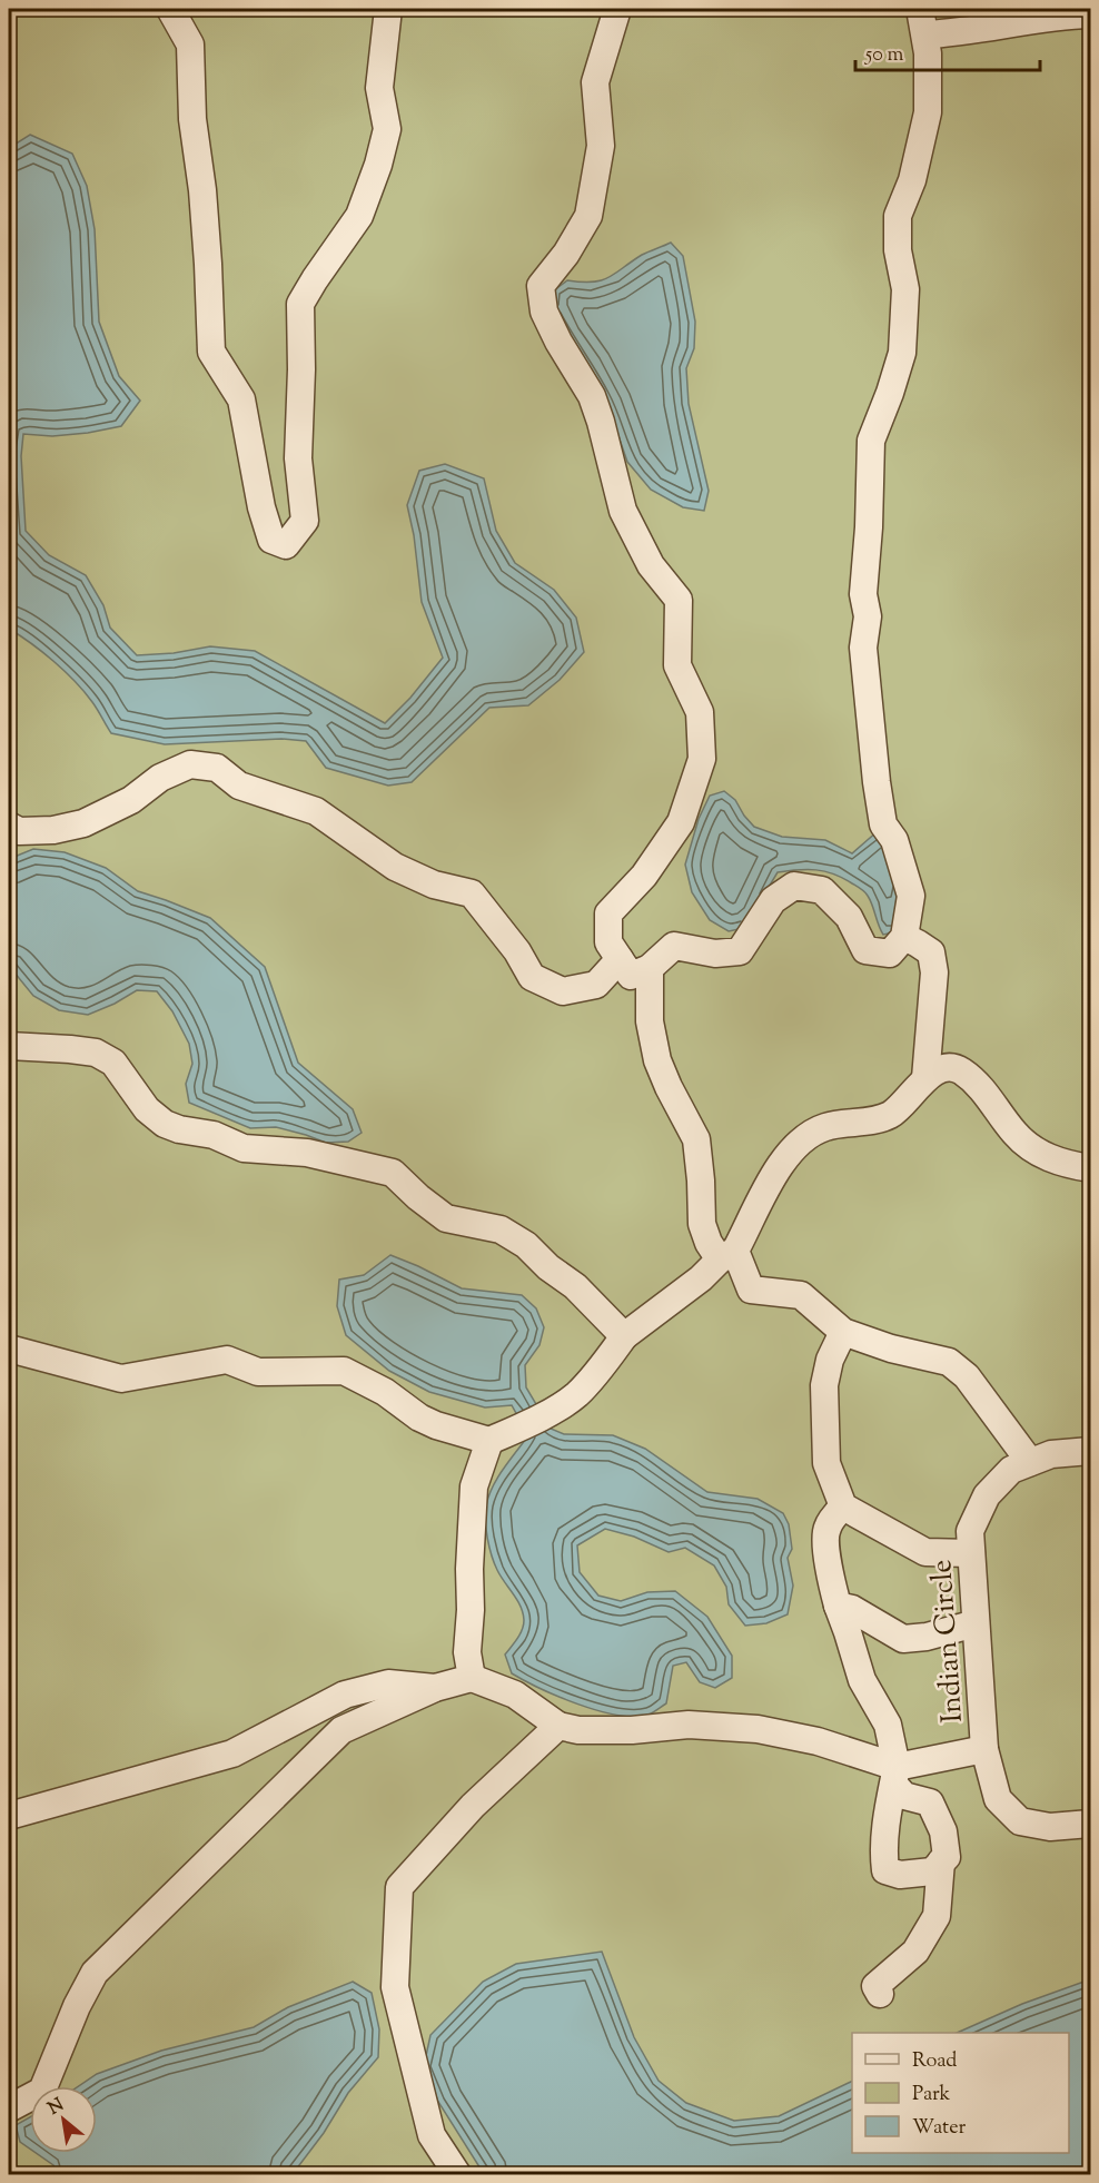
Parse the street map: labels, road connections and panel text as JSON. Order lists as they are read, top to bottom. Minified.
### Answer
{"streets":{"lane":["Indian Circle"]},"legend":["Road","Park","Water"],"scale_bar":"50 m","north":"top left"}
